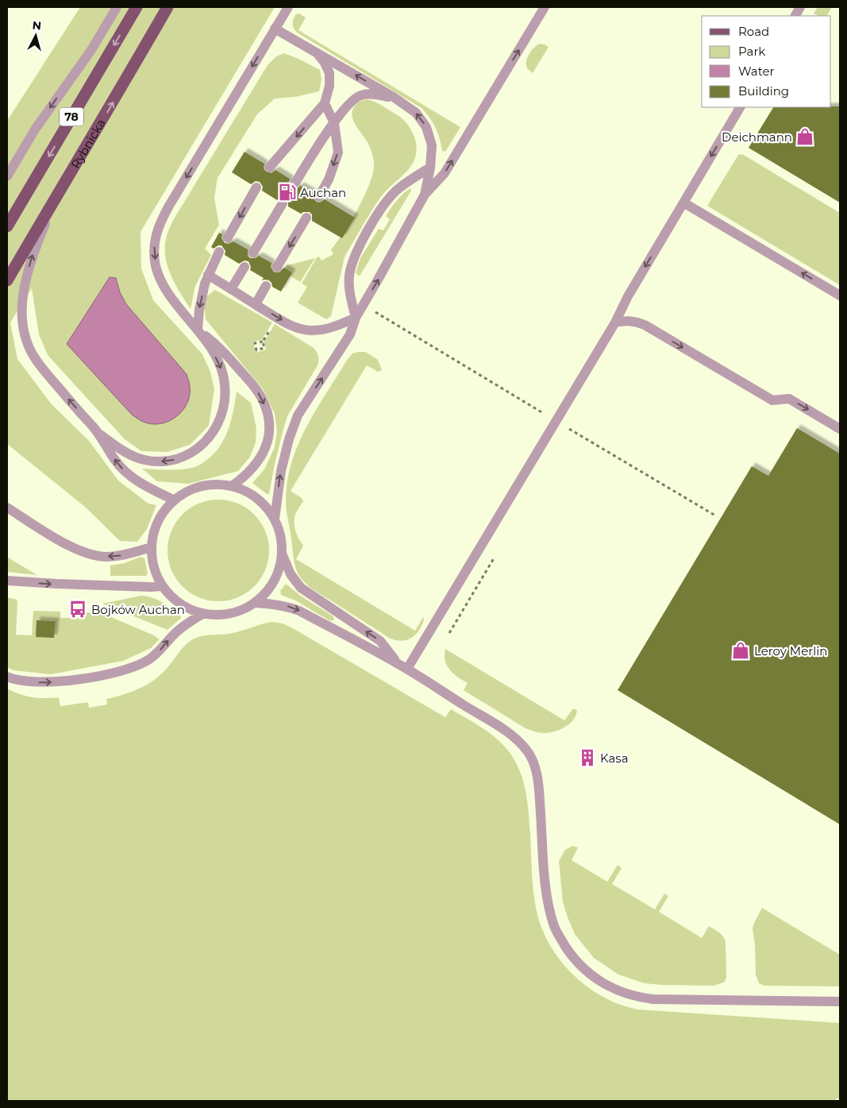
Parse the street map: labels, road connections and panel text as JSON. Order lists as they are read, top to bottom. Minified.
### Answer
{"streets":{"main road":["78","Rybnicka"]},"places":{"shop":["Deichmann","Leroy Merlin"],"fuel station":["Auchan"],"bus stop":["Bojków Auchan"],"building":["Kasa"]},"legend":["Road","Park","Water","Building"],"north":"top"}
